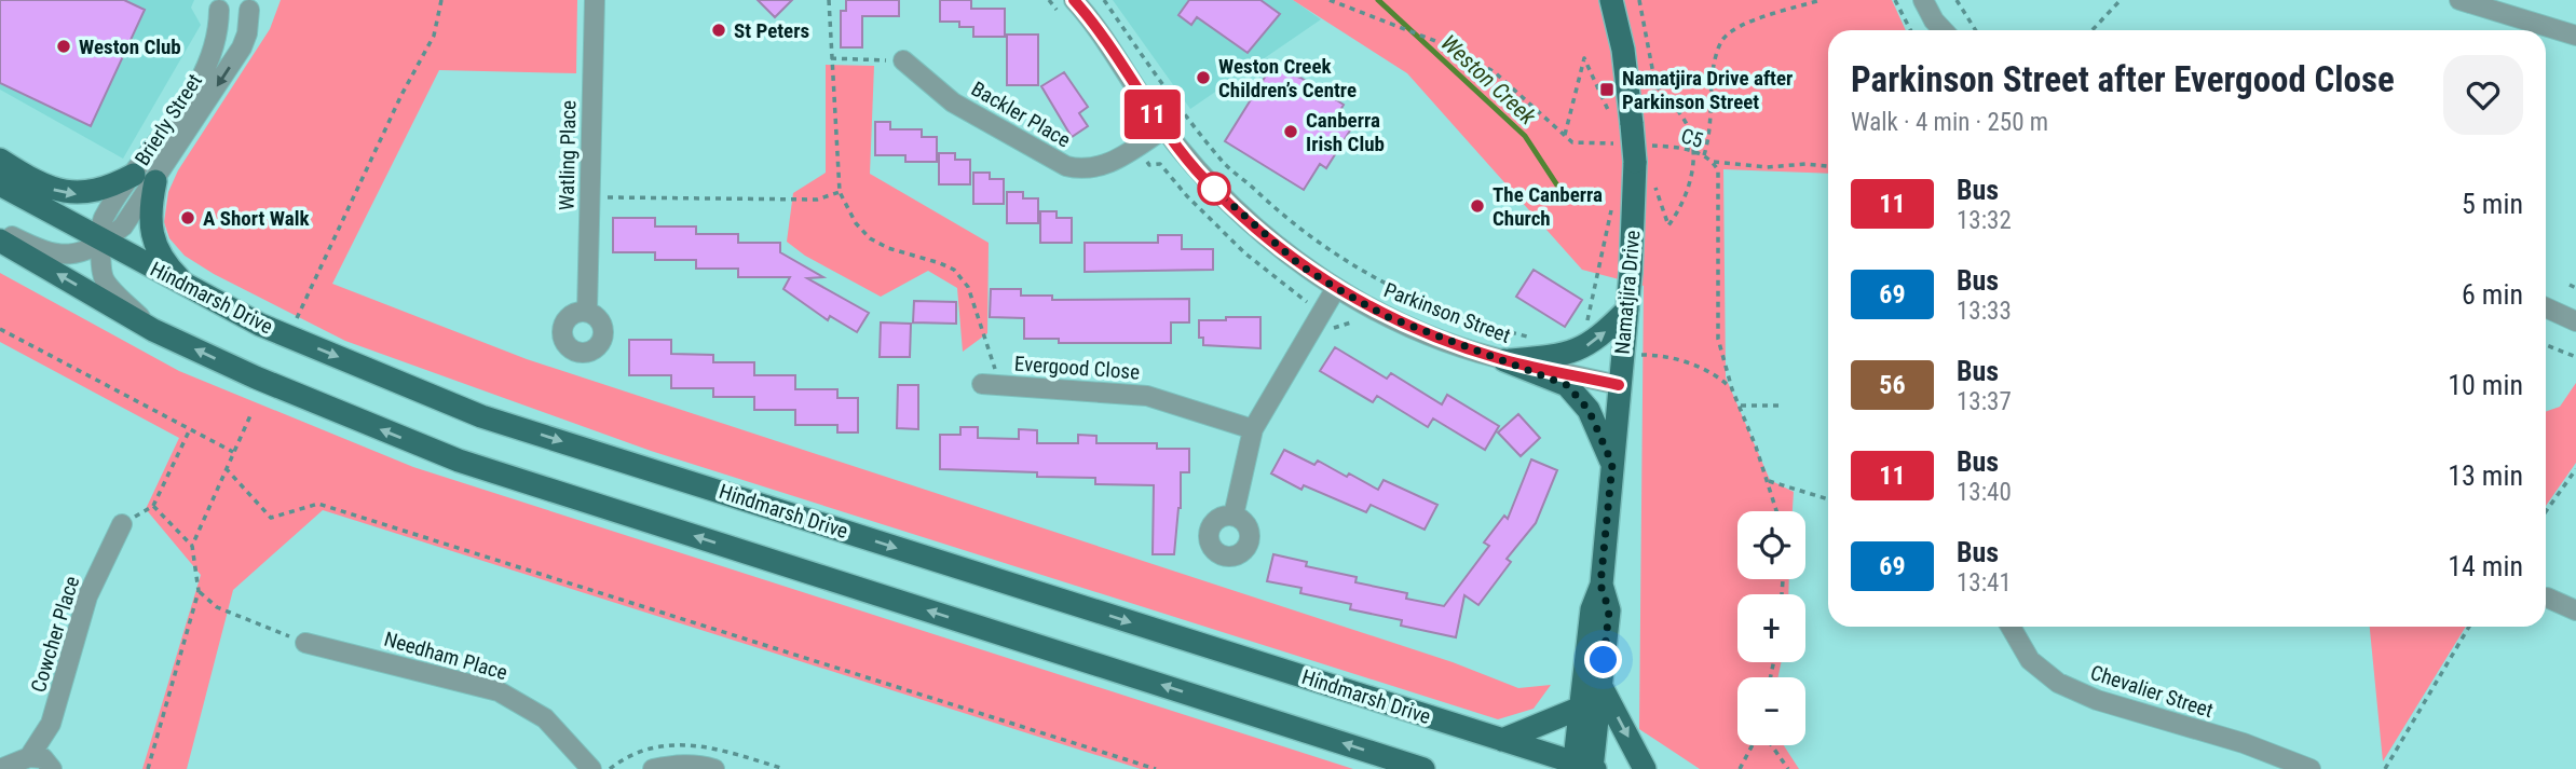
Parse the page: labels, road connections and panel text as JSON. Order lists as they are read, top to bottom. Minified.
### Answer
{"streets":{"main road":["Namatjira Drive","Hindmarsh Drive"],"street":["Backler Place","Brierly Street","Watling Place","Parkinson Street","Evergood Close","Cowcher Place","Needham Place","Chevalier Street"],"path":["C5"]},"crossings":[["Backler Place","Parkinson Street"],["Brierly Street","Hindmarsh Drive"],["C5","Namatjira Drive"],["Namatjira Drive","Hindmarsh Drive"],["Namatjira Drive","Parkinson Street"]],"water":["Weston Creek"],"places":{"other":["St Peters","Weston Club","Weston Creek Children’s Centre","Canberra Irish Club","The Canberra Church","A Short Walk"],"transit":["Namatjira Drive after Parkinson Street"]},"lines":["bus line 11"],"page":{"on_map":"11","heading":["Parkinson Street after Evergood Close","Walk · 4 min · 250 m"],"list":[{"mark":"11","name":"Bus","note":"13:32","value":"5 min"},{"mark":"69","name":"Bus","note":"13:33","value":"6 min"},{"mark":"56","name":"Bus","note":"13:37","value":"10 min"},{"mark":"11","name":"Bus","note":"13:40","value":"13 min"},{"mark":"69","name":"Bus","note":"13:41","value":"14 min"}],"map_buttons":["+","−"]}}
